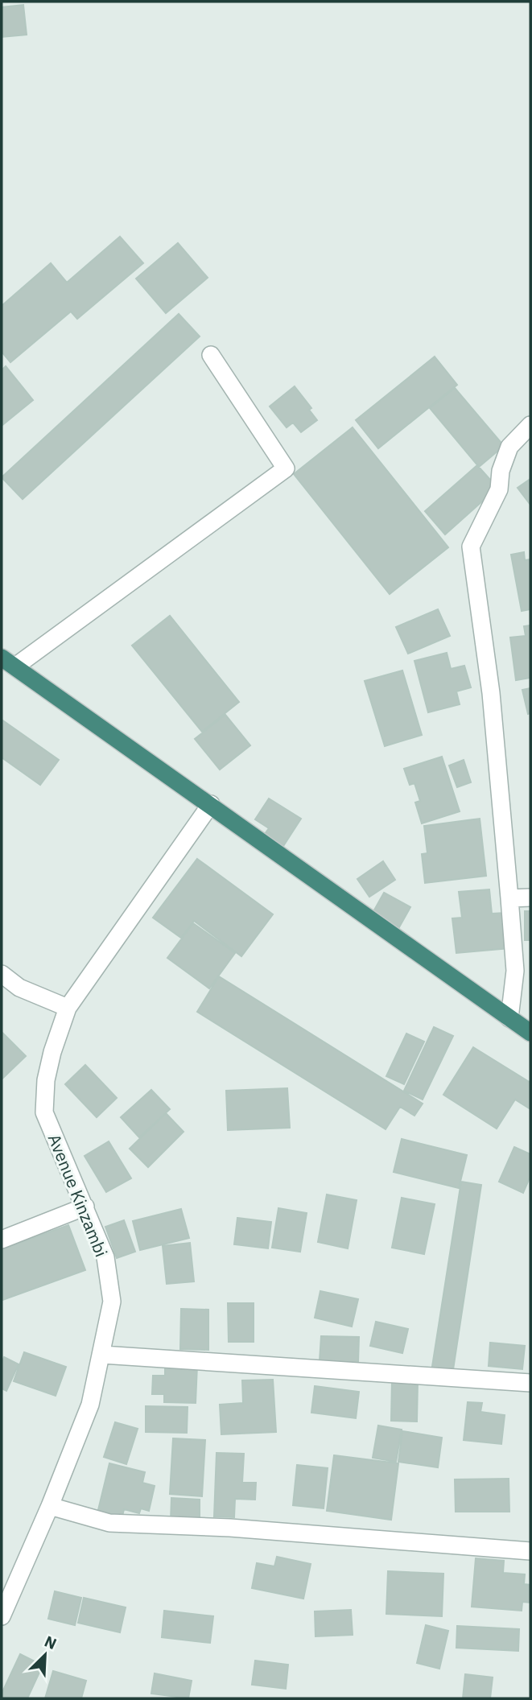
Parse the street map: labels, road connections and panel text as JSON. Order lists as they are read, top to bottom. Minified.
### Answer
{"streets":{"street":["Avenue Kinzambi"]},"north":"top right"}
